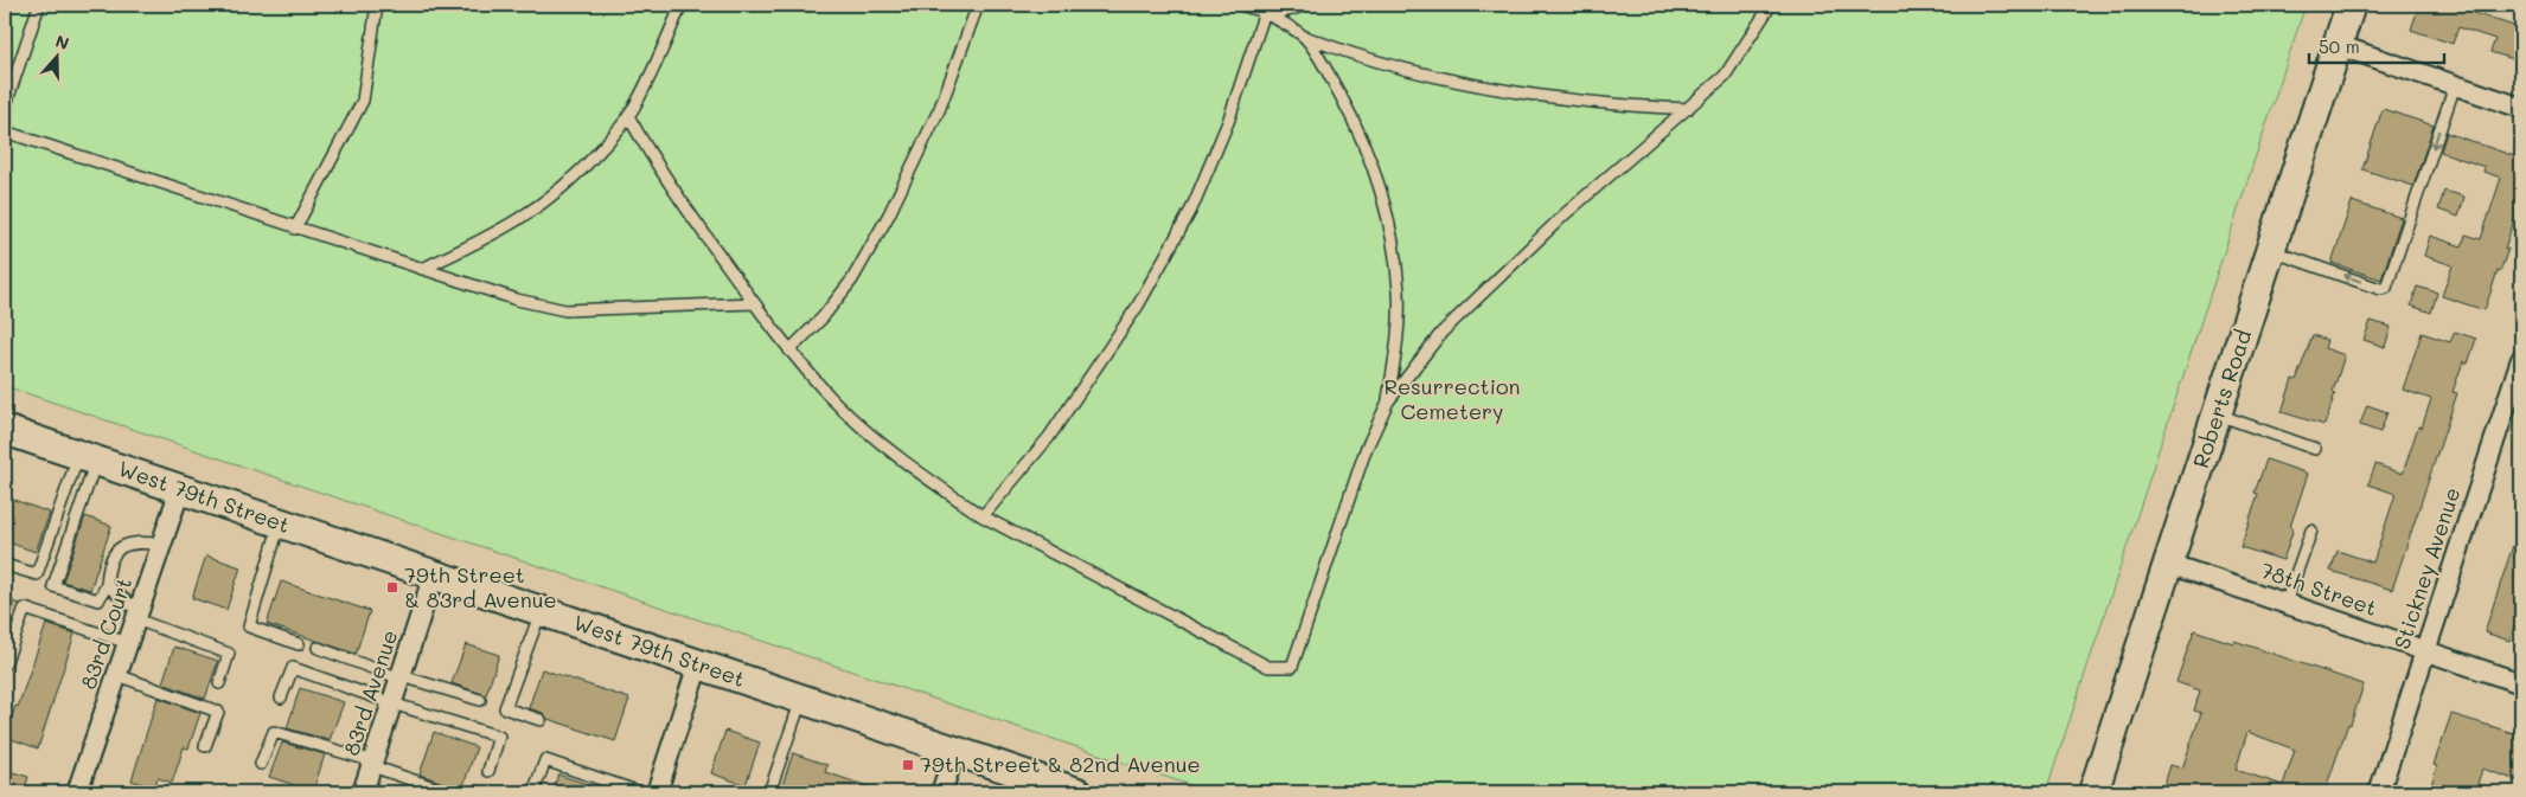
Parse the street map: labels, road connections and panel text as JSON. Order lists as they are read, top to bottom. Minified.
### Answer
{"streets":{"main road":["Roberts Road","West 79th Street"],"street":["Stickney Avenue","78th Street","83rd Court","83rd Avenue"]},"crossings":[["Roberts Road","78th Street"],["West 79th Street","83rd Court"],["West 79th Street","83rd Avenue"],["Stickney Avenue","78th Street"]],"parks":["Resurrection Cemetery"],"places":{"transit":["79th Street & 83rd Avenue","79th Street & 82nd Avenue"]},"scale_bar":"50 m","north":"top"}
